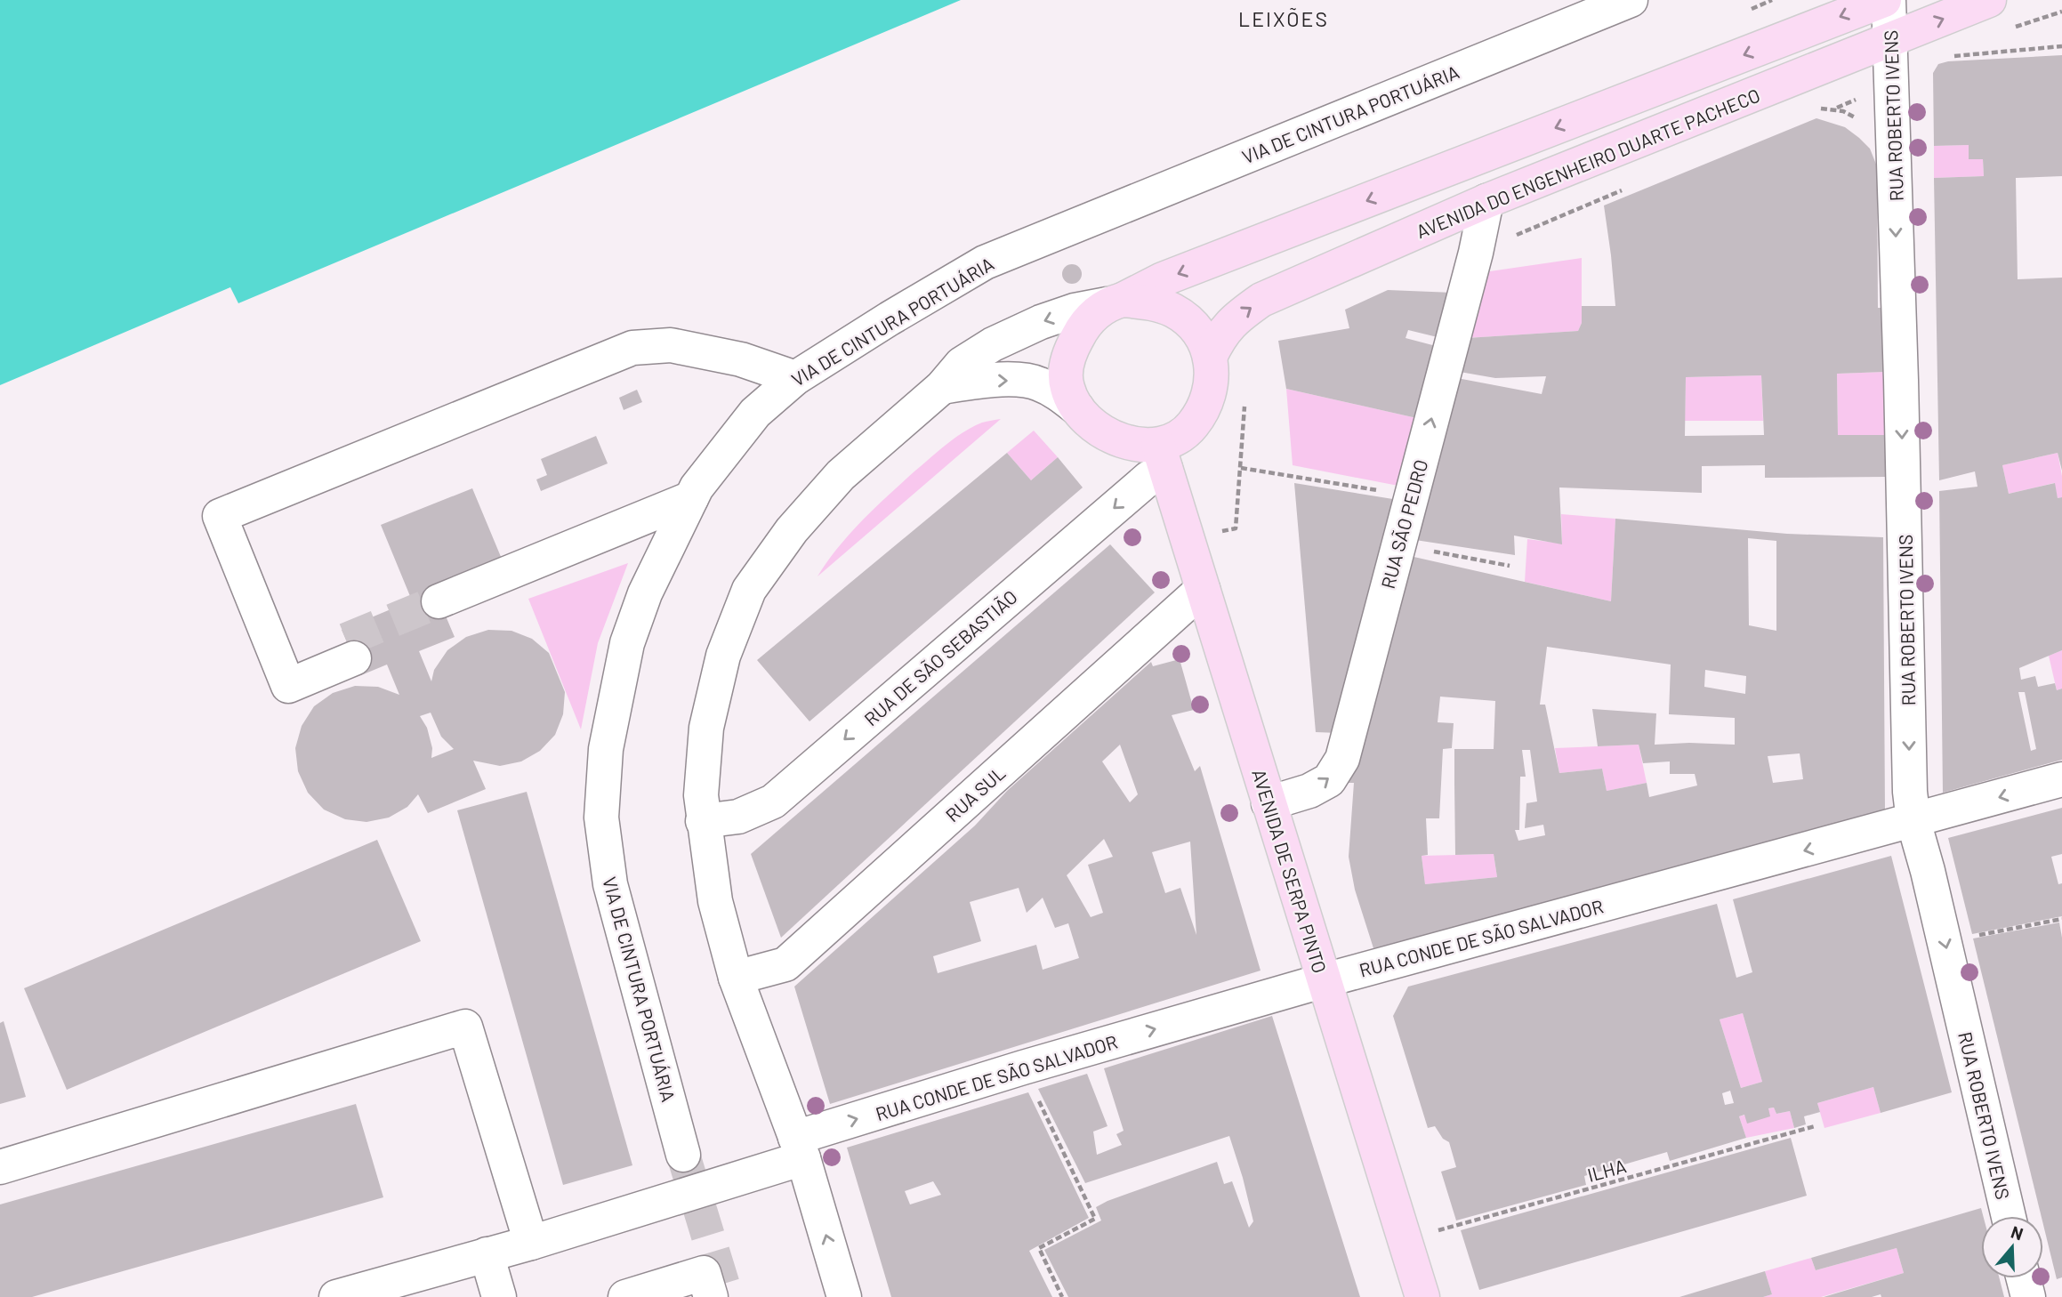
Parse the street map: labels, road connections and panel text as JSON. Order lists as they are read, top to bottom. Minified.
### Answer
{"streets":{"main road":["AVENIDA DO ENGENHEIRO DUARTE PACHECO","AVENIDA DE SERPA PINTO"],"street":["VIA DE CINTURA PORTUÁRIA","RUA ROBERTO IVENS","RUA SÃO PEDRO","RUA DE SÃO SEBASTIÃO","RUA SUL","RUA CONDE DE SÃO SALVADOR"],"path":["ILHA"]},"crossings":[["RUA ROBERTO IVENS","AVENIDA DO ENGENHEIRO DUARTE PACHECO"],["RUA ROBERTO IVENS","RUA CONDE DE SÃO SALVADOR"],["AVENIDA DO ENGENHEIRO DUARTE PACHECO","RUA SÃO PEDRO"],["AVENIDA DO ENGENHEIRO DUARTE PACHECO","RUA DE SÃO SEBASTIÃO"],["AVENIDA DO ENGENHEIRO DUARTE PACHECO","AVENIDA DE SERPA PINTO"],["RUA SÃO PEDRO","AVENIDA DE SERPA PINTO"],["RUA DE SÃO SEBASTIÃO","AVENIDA DE SERPA PINTO"],["RUA SUL","AVENIDA DE SERPA PINTO"],["AVENIDA DE SERPA PINTO","RUA CONDE DE SÃO SALVADOR"],["AVENIDA DE SERPA PINTO","ILHA"]],"one_way":["RUA ROBERTO IVENS","RUA SÃO PEDRO","RUA DE SÃO SEBASTIÃO"],"districts":["LEIXÕES"],"north":"top"}
